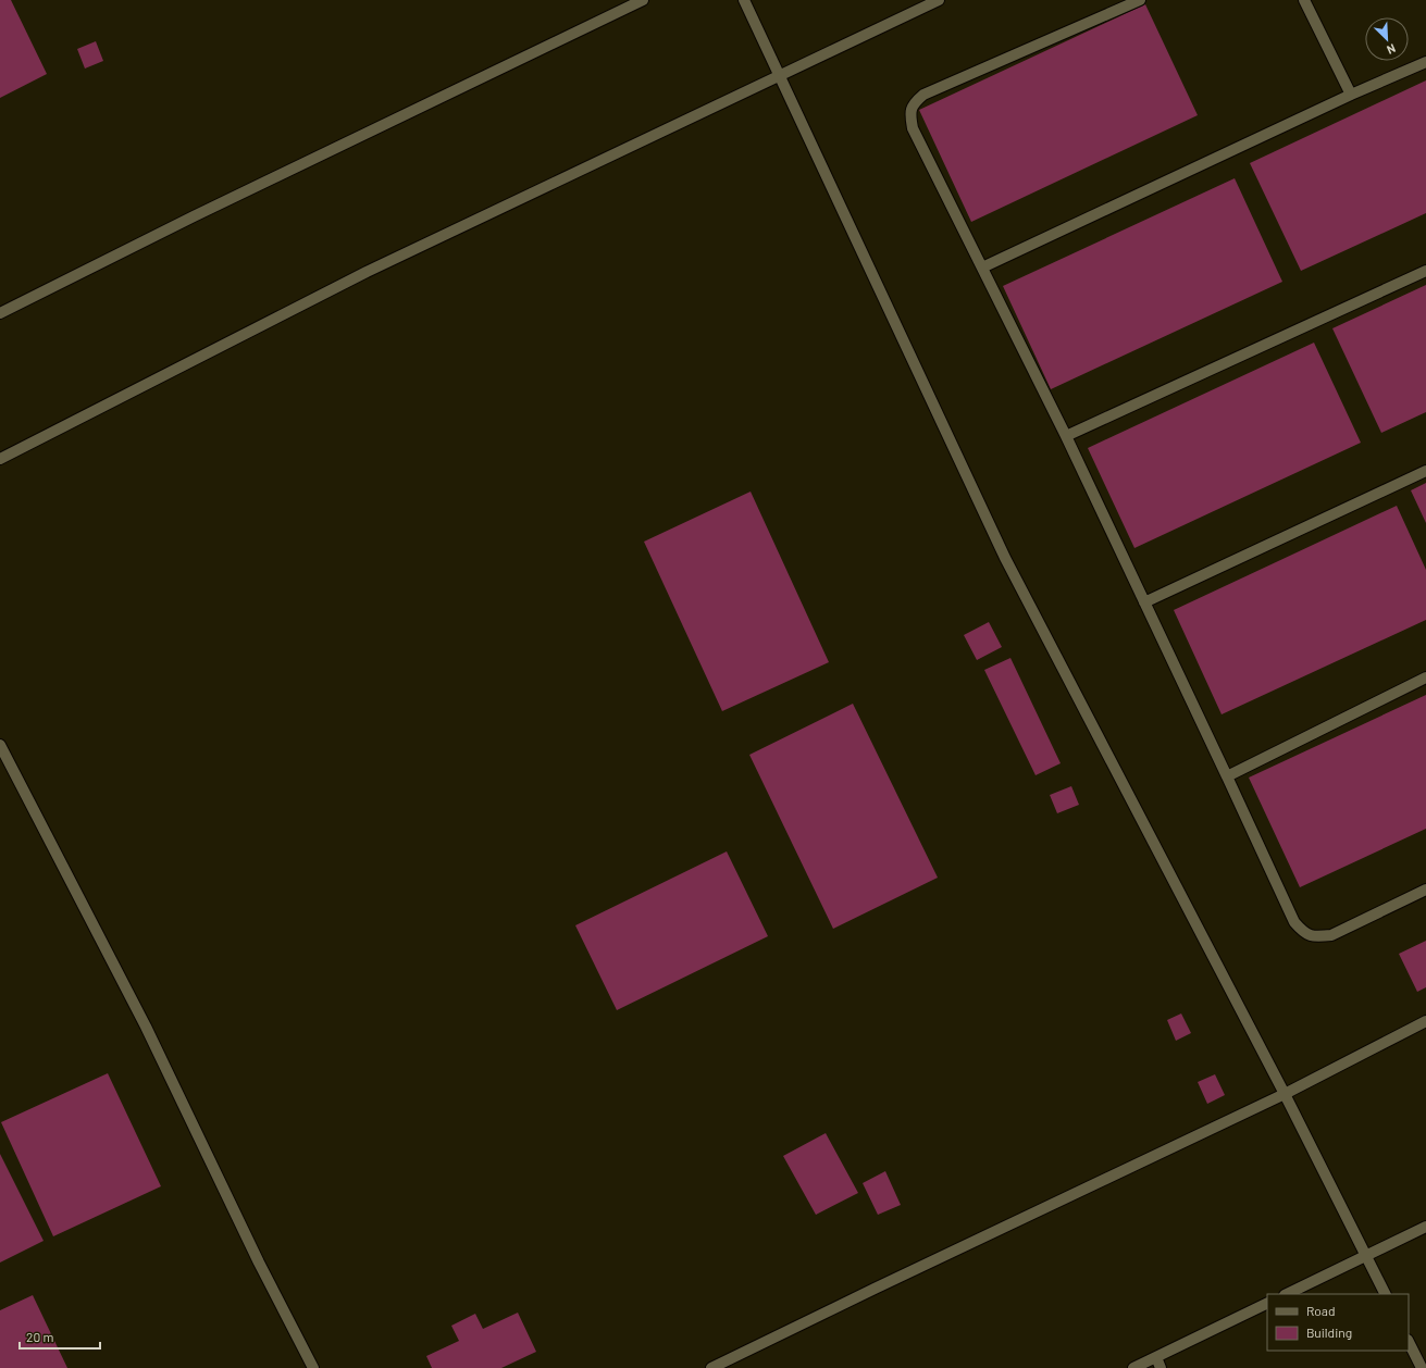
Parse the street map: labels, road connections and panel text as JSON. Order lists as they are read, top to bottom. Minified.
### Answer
{"legend":["Road","Building"],"scale_bar":"20 m","north":"bottom right"}
